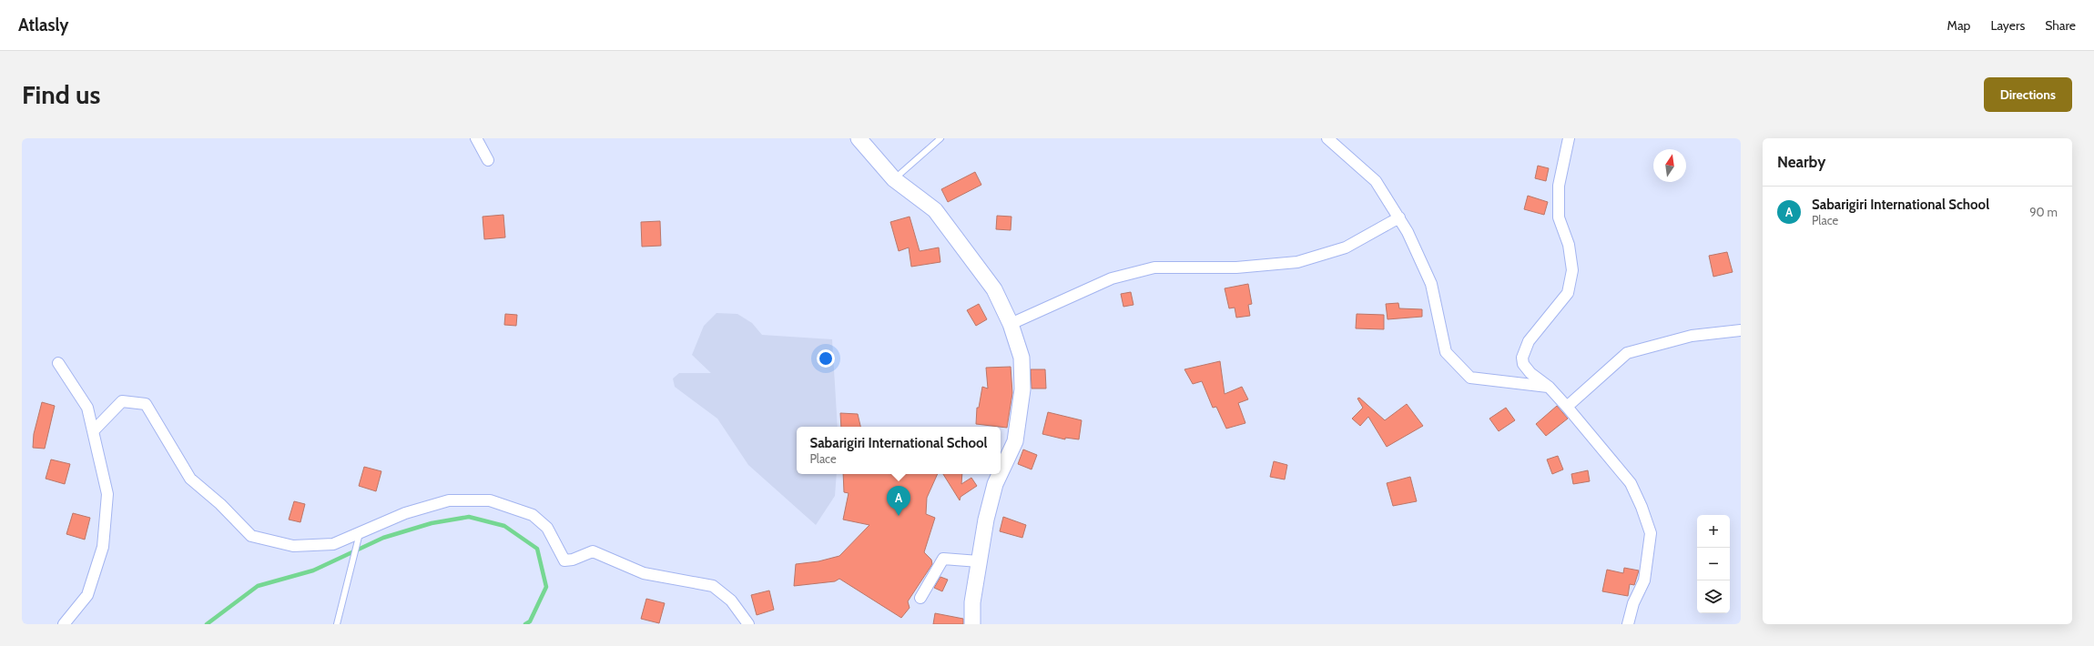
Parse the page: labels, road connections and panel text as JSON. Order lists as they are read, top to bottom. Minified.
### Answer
{"north":"top","page":{"header":"Atlasly","nav":["Map","Layers","Share"],"buttons":"Directions","title":"Find us","heading":"Nearby","list":[{"mark":"A","name":"Sabarigiri International School","note":"Place","value":"90 m"}],"popup":["Sabarigiri International School","Place"],"pins":"A","map_buttons":["+","−"]}}
